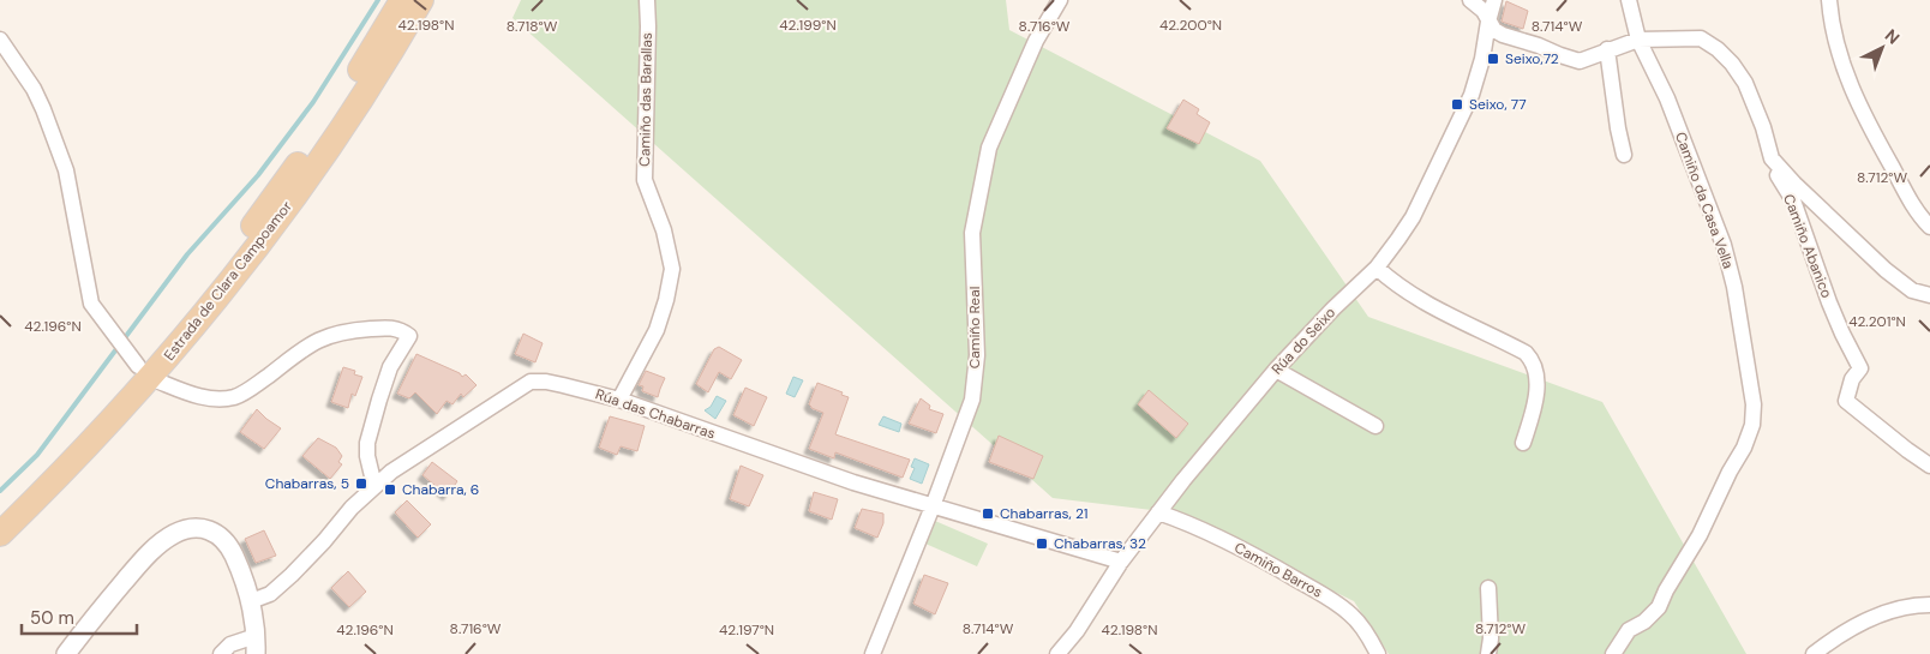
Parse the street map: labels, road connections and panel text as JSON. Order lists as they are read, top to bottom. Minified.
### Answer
{"streets":{"main road":["Estrada de Clara Campoamor"],"street":["Camiño das Barallas","Camiño da Casa Vella","Camiño Abanico","Camiño Real","Rúa do Seixo","Rúa das Chabarras","Camiño Barros"]},"crossings":[["Camiño das Barallas","Rúa das Chabarras"],["Camiño da Casa Vella","Camiño Abanico"],["Camiño Abanico","Rúa do Seixo"],["Camiño Real","Rúa das Chabarras"],["Rúa do Seixo","Rúa das Chabarras"],["Rúa do Seixo","Camiño Barros"]],"places":{"transit":["Seixo,72","Seixo, 77","Chabarras, 5","Chabarra, 6","Chabarras, 21","Chabarras, 32"]},"scale_bar":"50 m","north":"top right","coordinates":["42.198°N","42.199°N","42.200°N","8.718°W","8.716°W","8.714°W","8.712°W","42.201°N","42.196°N","42.197°N"]}
